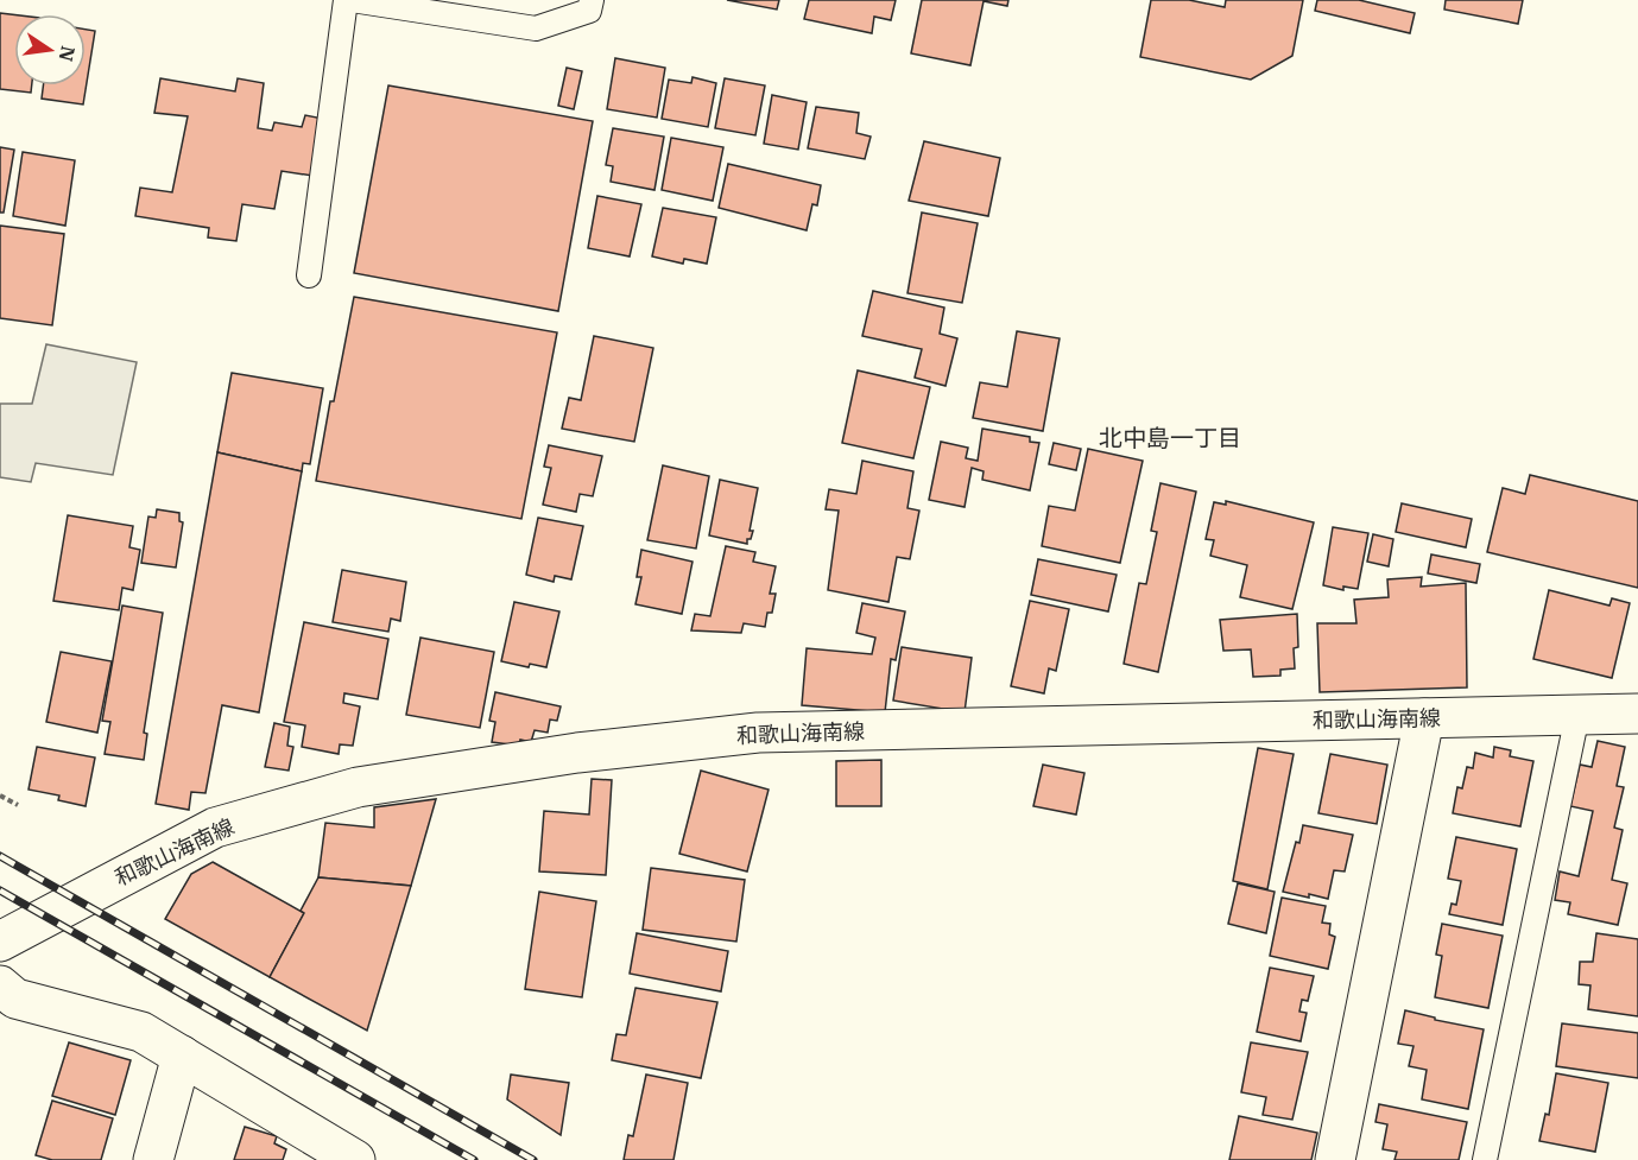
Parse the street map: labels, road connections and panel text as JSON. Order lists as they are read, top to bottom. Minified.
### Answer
{"streets":{"main road":["和歌山海南線"]},"districts":["北中島一丁目"],"north":"right"}
